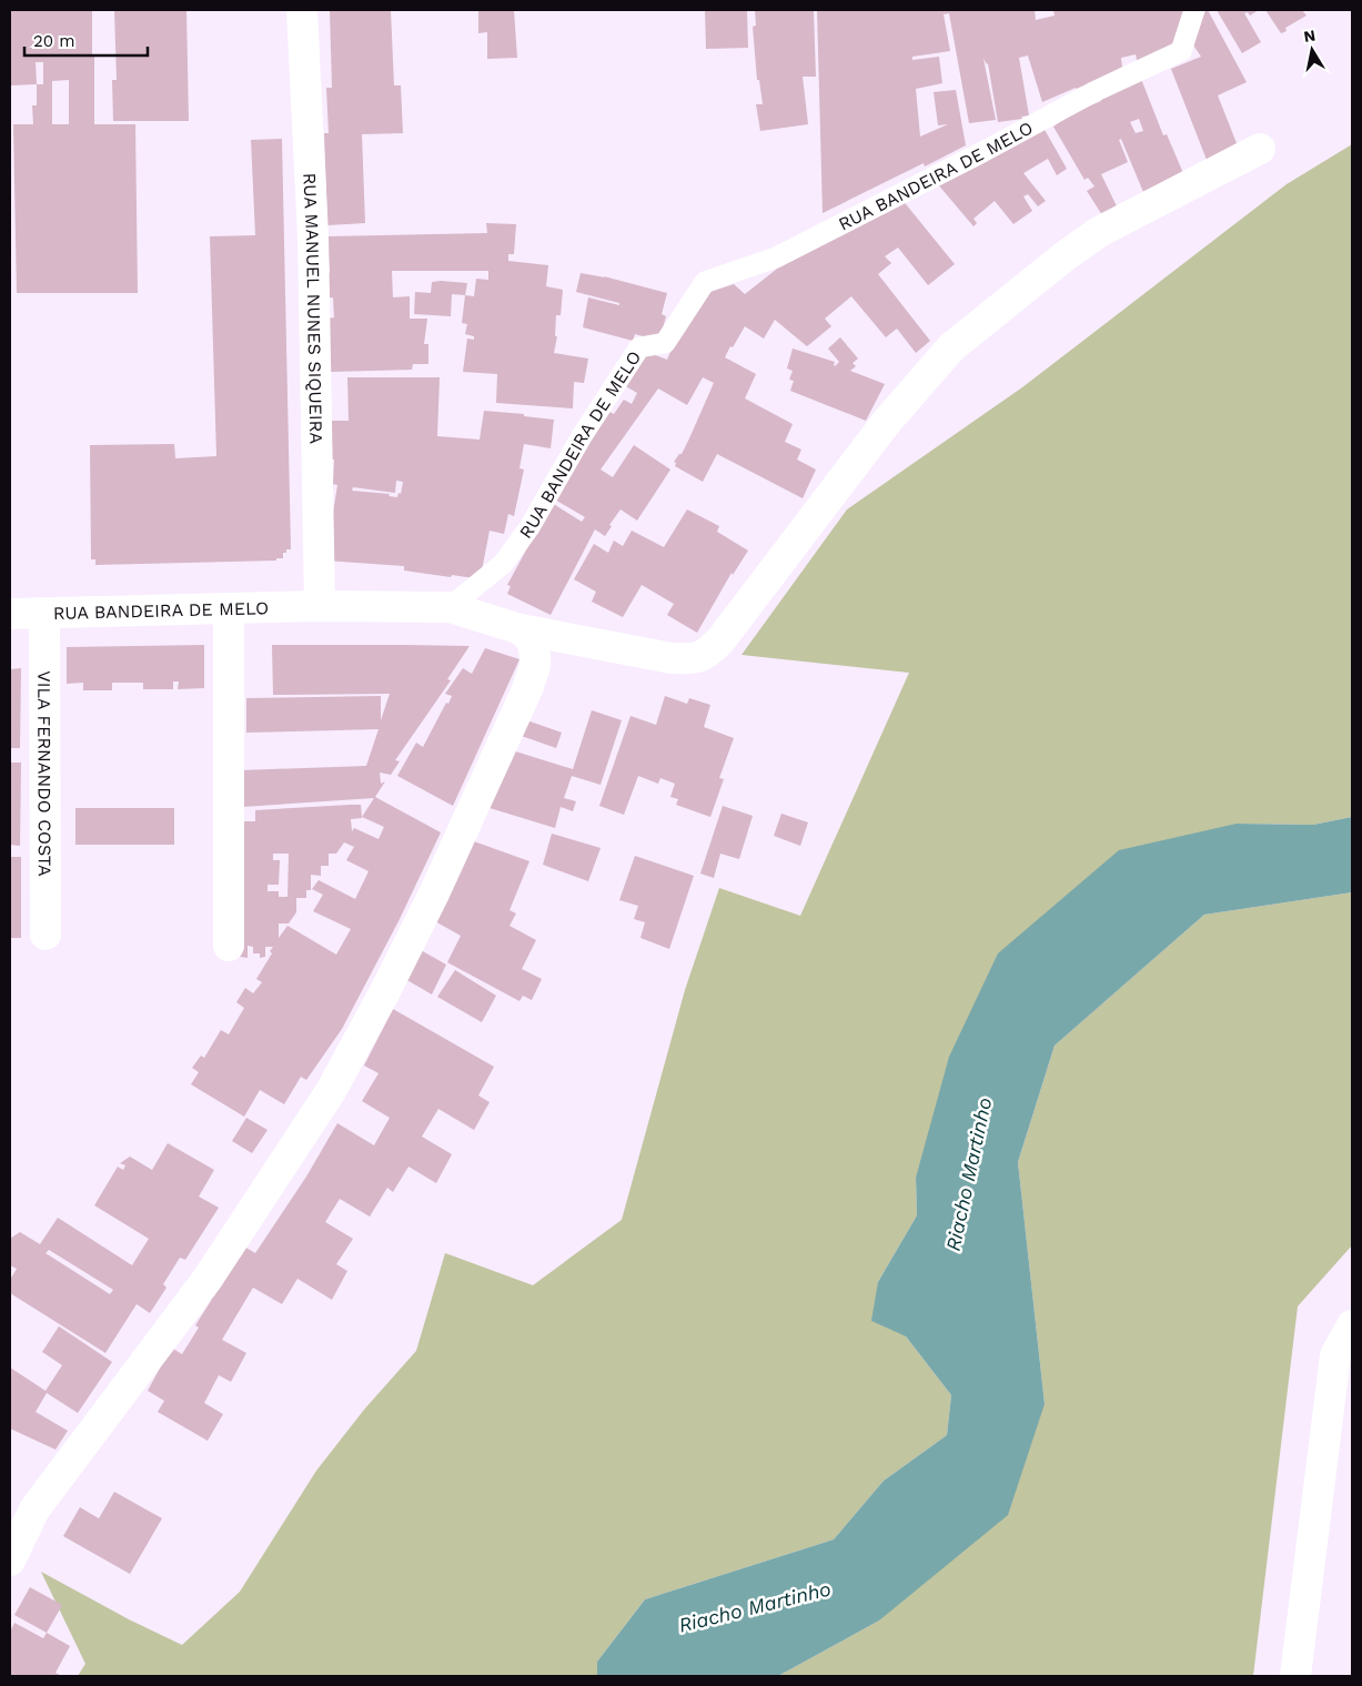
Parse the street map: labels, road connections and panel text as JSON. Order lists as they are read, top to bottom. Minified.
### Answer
{"streets":{"street":["RUA BANDEIRA DE MELO","RUA MANUEL NUNES SIQUEIRA","VILA FERNANDO COSTA"]},"crossings":[["RUA BANDEIRA DE MELO","RUA MANUEL NUNES SIQUEIRA"],["RUA BANDEIRA DE MELO","VILA FERNANDO COSTA"]],"water":["Riacho Martinho"],"scale_bar":"20 m","north":"top"}
